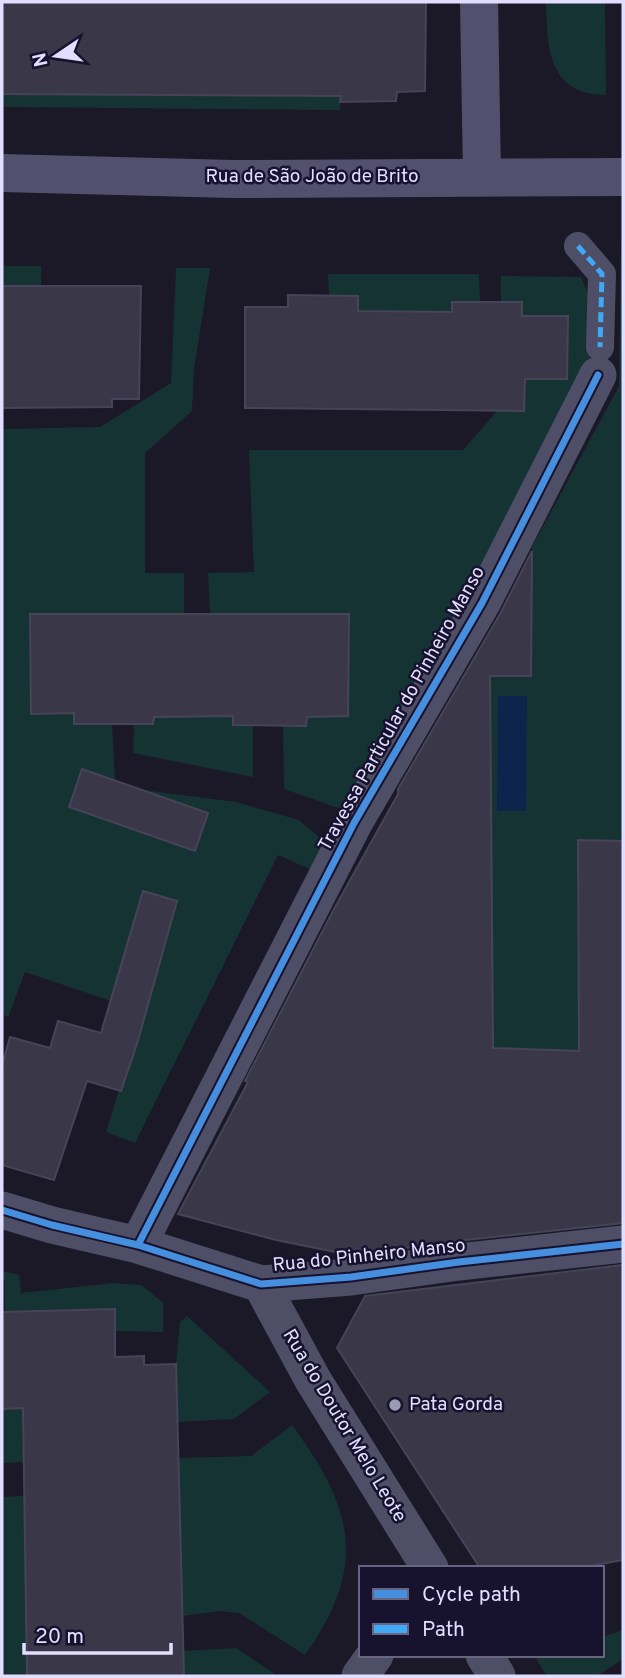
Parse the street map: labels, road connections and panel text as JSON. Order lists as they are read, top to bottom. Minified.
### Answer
{"streets":{"main road":["Rua de São João de Brito"],"street":["Travessa Particular do Pinheiro Manso","Rua do Pinheiro Manso","Rua do Doutor Melo Leote"]},"crossings":[["Travessa Particular do Pinheiro Manso","Rua do Pinheiro Manso"],["Rua do Pinheiro Manso","Rua do Doutor Melo Leote"]],"places":["Pata Gorda"],"legend":["Cycle path","Path"],"scale_bar":"20 m","north":"left"}
